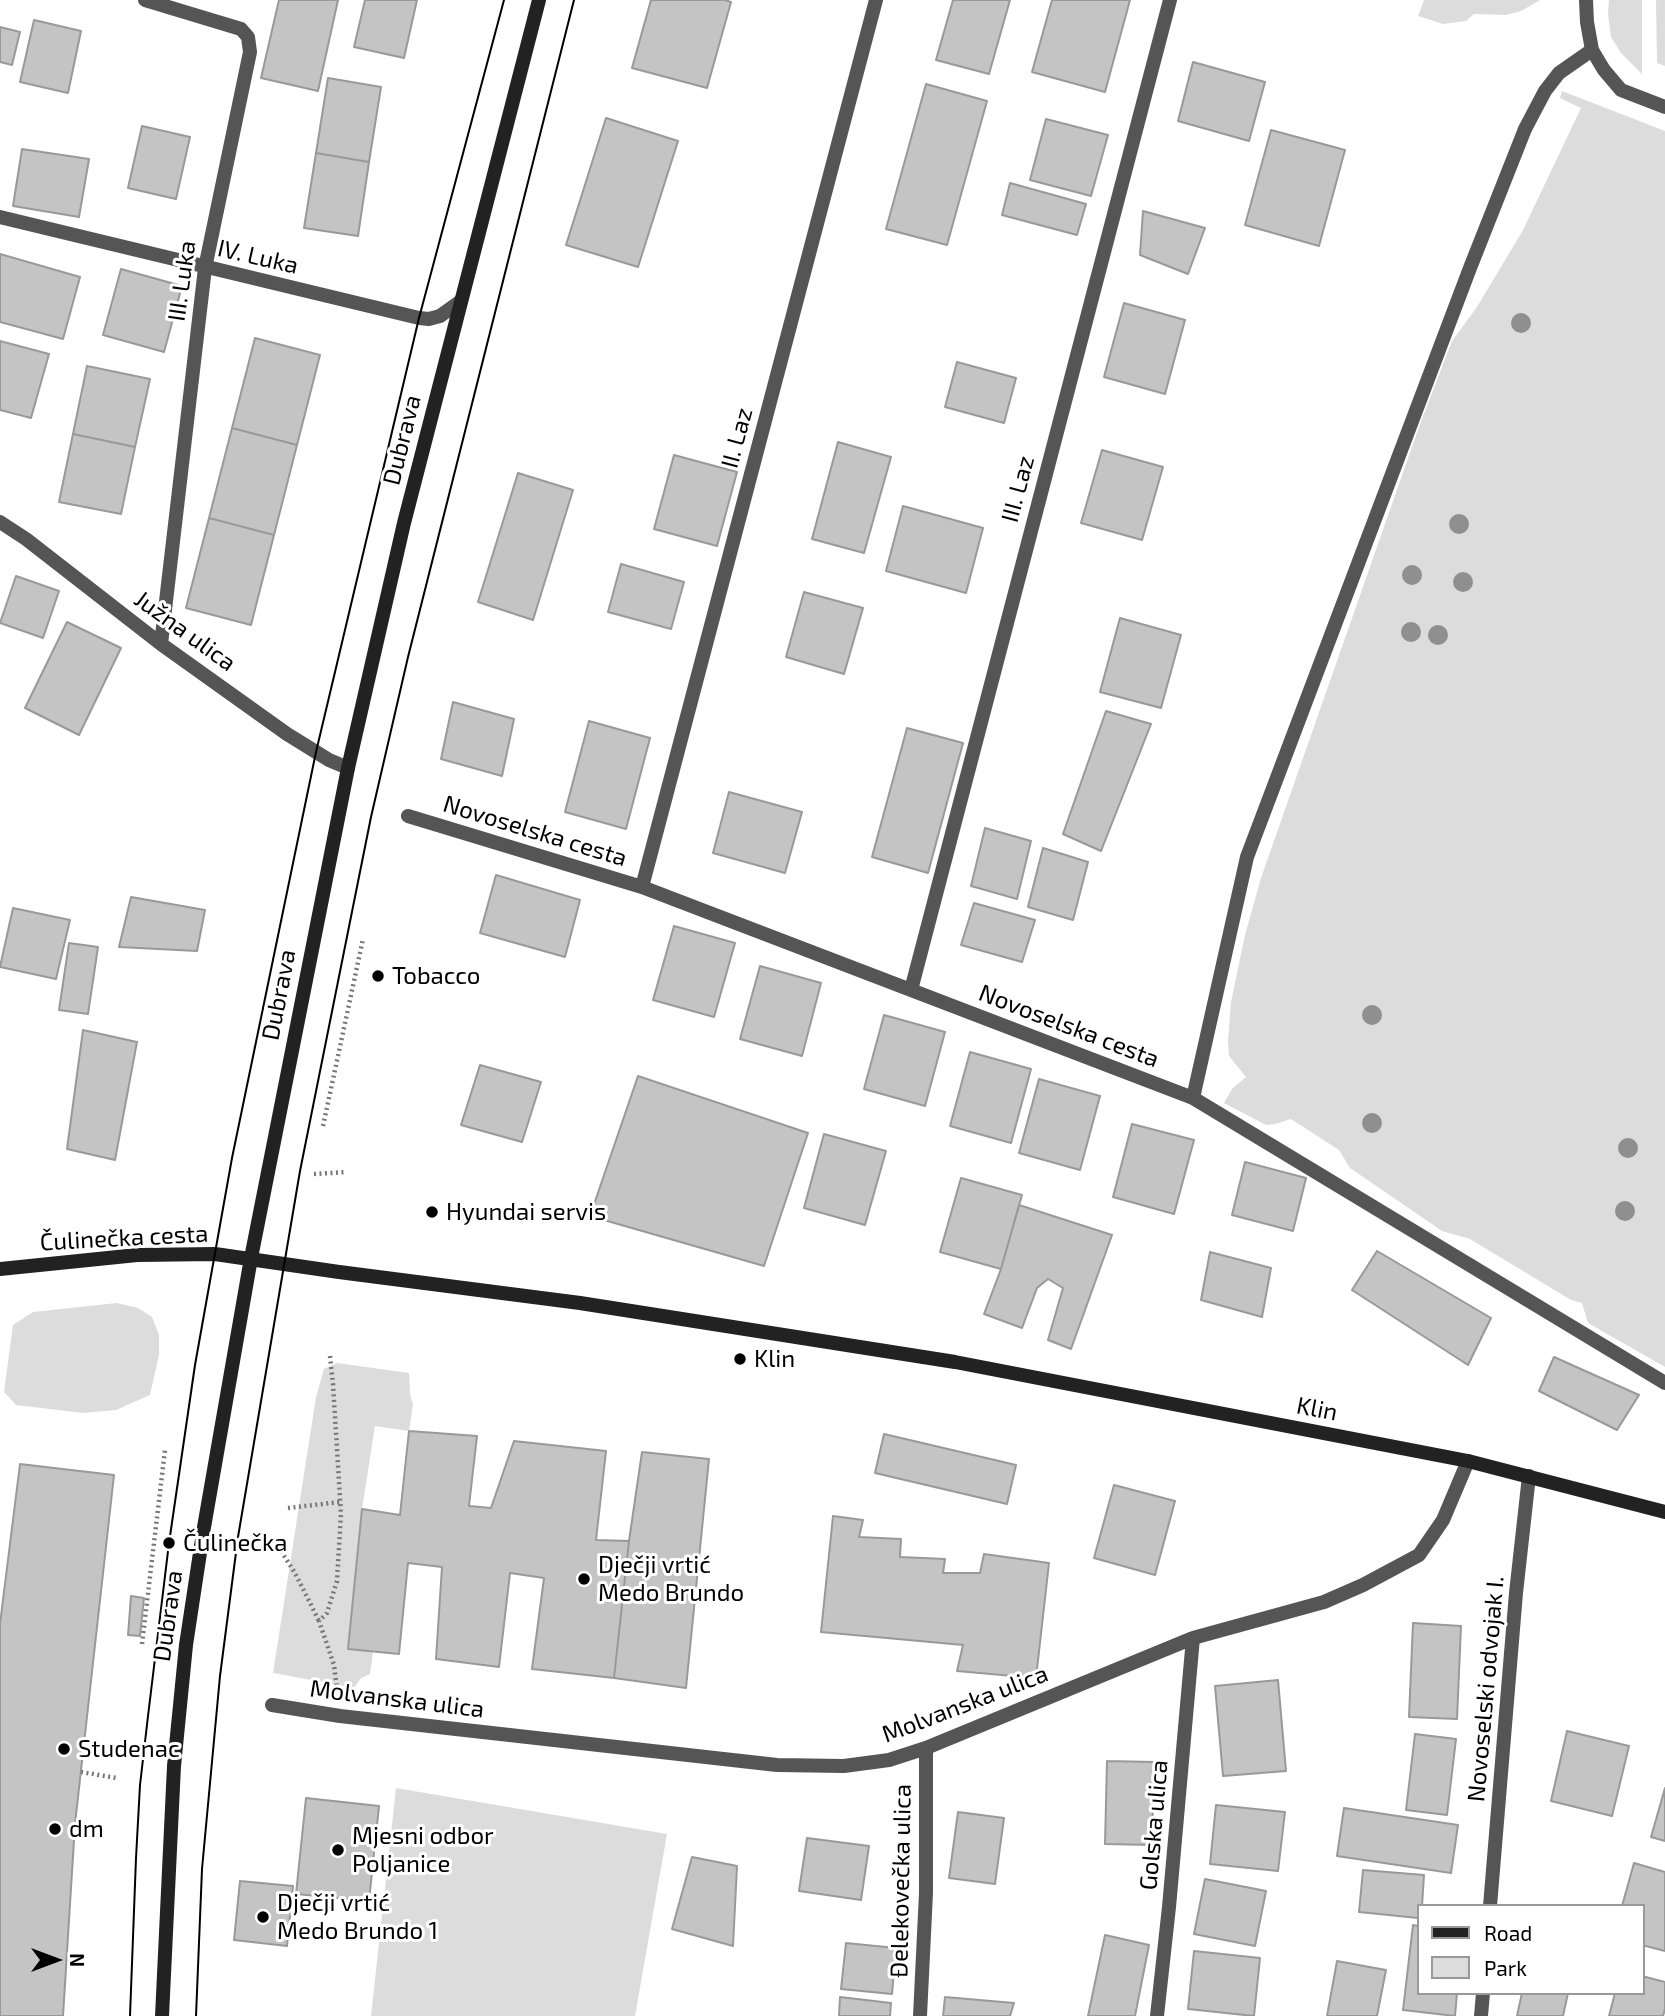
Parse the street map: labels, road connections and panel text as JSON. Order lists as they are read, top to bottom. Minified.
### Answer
{"streets":{"main road":["Dubrava","Čulinečka cesta","Klin"],"street":["IV. Luka","III. Luka","II. Laz","III. Laz","Južna ulica","Novoselska cesta","Novoselski odvojak I.","Molvanska ulica","Golska ulica","Đelekovečka ulica"]},"crossings":[["IV. Luka","III. Luka"],["IV. Luka","Dubrava"],["III. Luka","Južna ulica"],["II. Laz","Novoselska cesta"],["Dubrava","Južna ulica"],["Dubrava","Čulinečka cesta"],["Dubrava","Klin"],["III. Laz","Novoselska cesta"],["Čulinečka cesta","Klin"],["Klin","Novoselski odvojak I."],["Klin","Molvanska ulica"],["Molvanska ulica","Golska ulica"],["Molvanska ulica","Đelekovečka ulica"]],"places":["Tobacco","Hyundai servis","Klin","Čulinečka","Dječji vrtić Medo Brundo","Studenac","dm","Mjesni odbor Poljanice","Dječji vrtić Medo Brundo 1"],"legend":["Road","Park"],"north":"right"}
